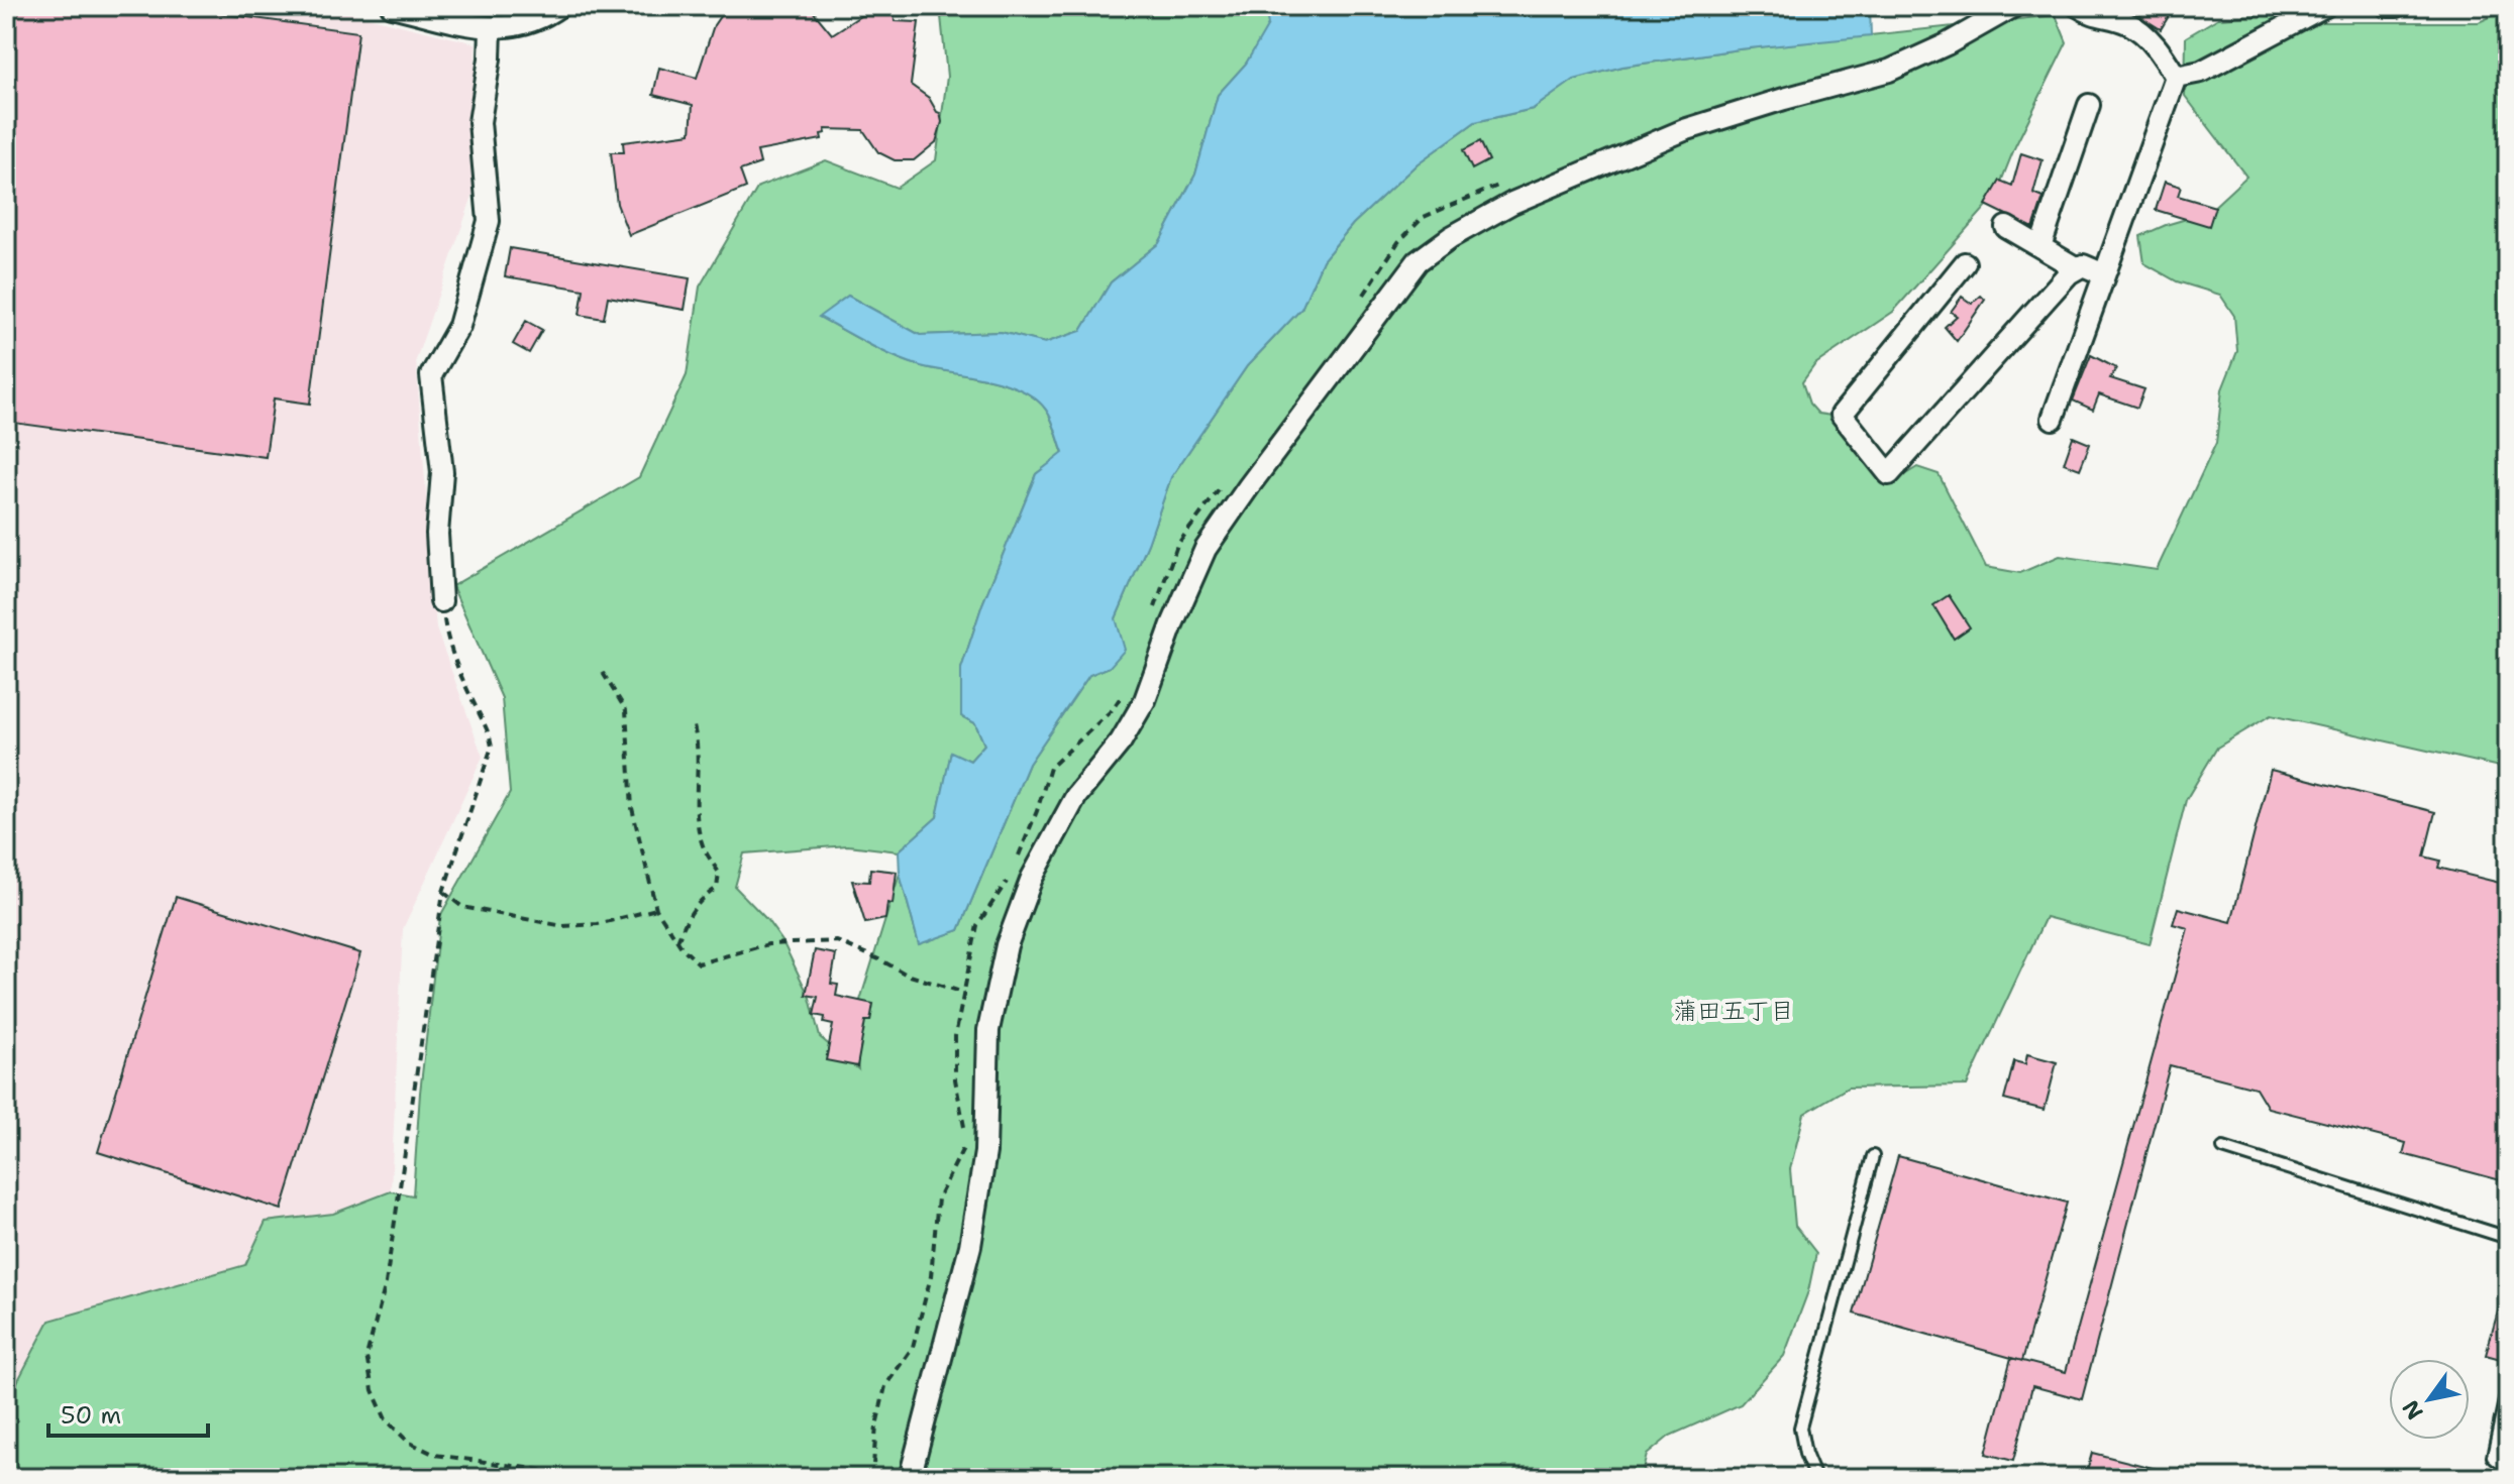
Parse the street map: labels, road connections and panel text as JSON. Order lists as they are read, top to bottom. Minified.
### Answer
{"districts":["蒲田五丁目"],"scale_bar":"50 m","north":"bottom left"}
